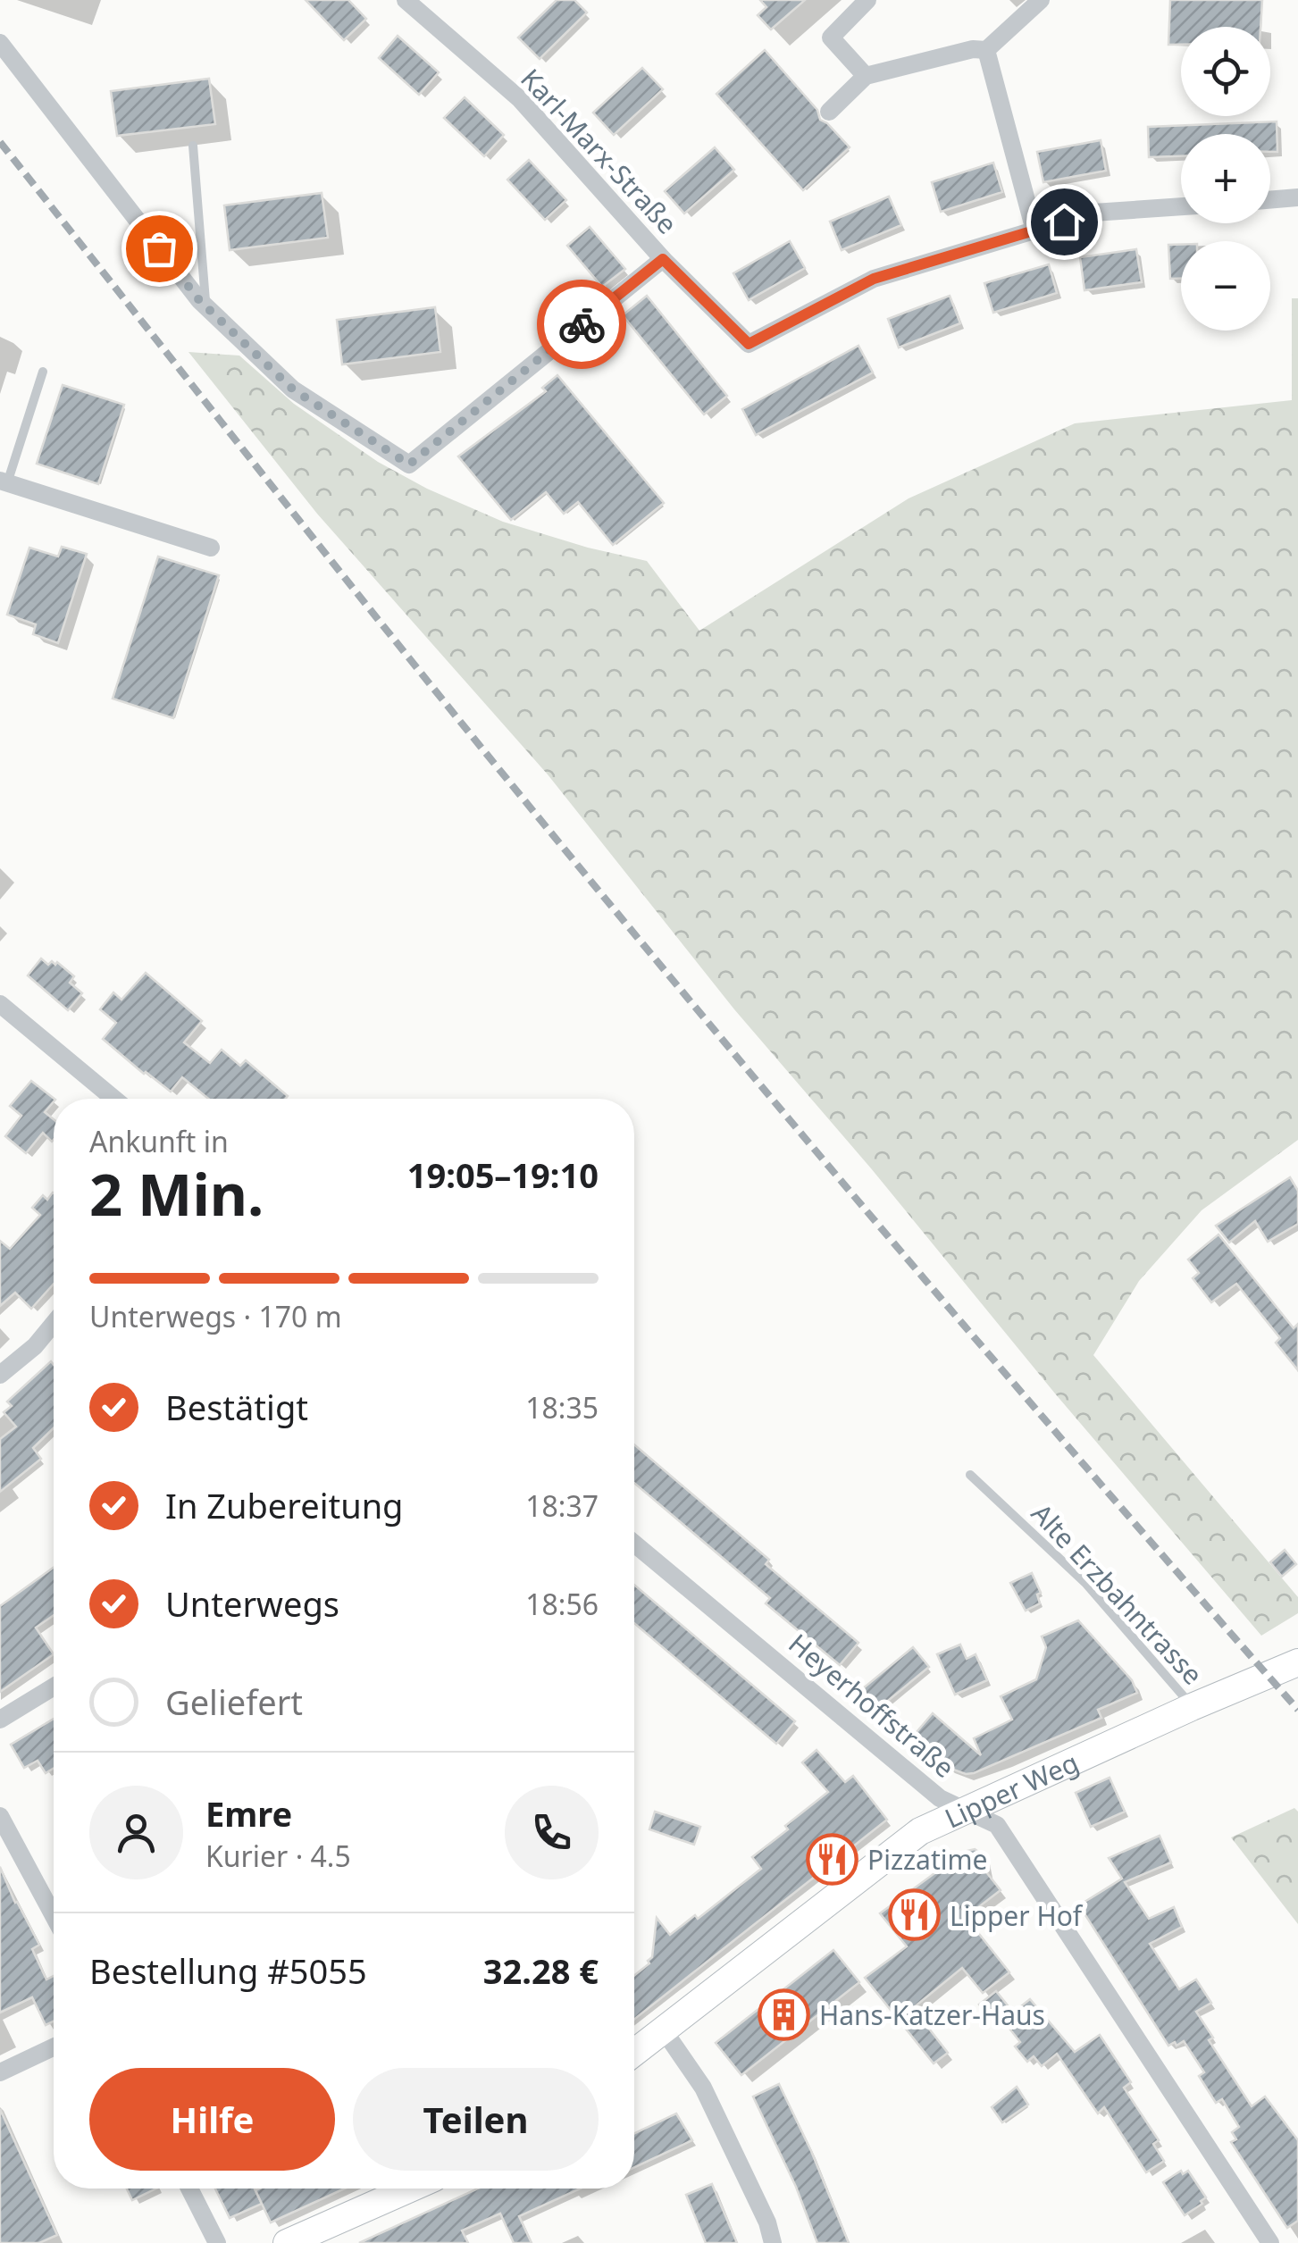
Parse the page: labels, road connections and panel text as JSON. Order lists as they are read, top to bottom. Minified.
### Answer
{"streets":{"street":["Karl-Marx-Straße","Heyerhoffstraße","Lipper Weg"],"lane":["Alte Erzbahntrasse"]},"crossings":[["Alte Erzbahntrasse","Lipper Weg"],["Heyerhoffstraße","Lipper Weg"]],"places":{"restaurant":["Pizzatime","Lipper Hof"],"building":["Hans-Katzer-Haus"]},"page":{"map_buttons":["+","−"],"heading":["2 Min.","Ankunft in","19:05–19:10"],"panel":["Emre","Kurier · 4.5","Bestellung #5055","32.28 €"],"bar":"Unterwegs · 170 m","list":[["Bestätigt","18:35"],["In Zubereitung","18:37"],["Unterwegs","18:56"],"Geliefert"],"buttons":["Hilfe","Teilen"]}}
